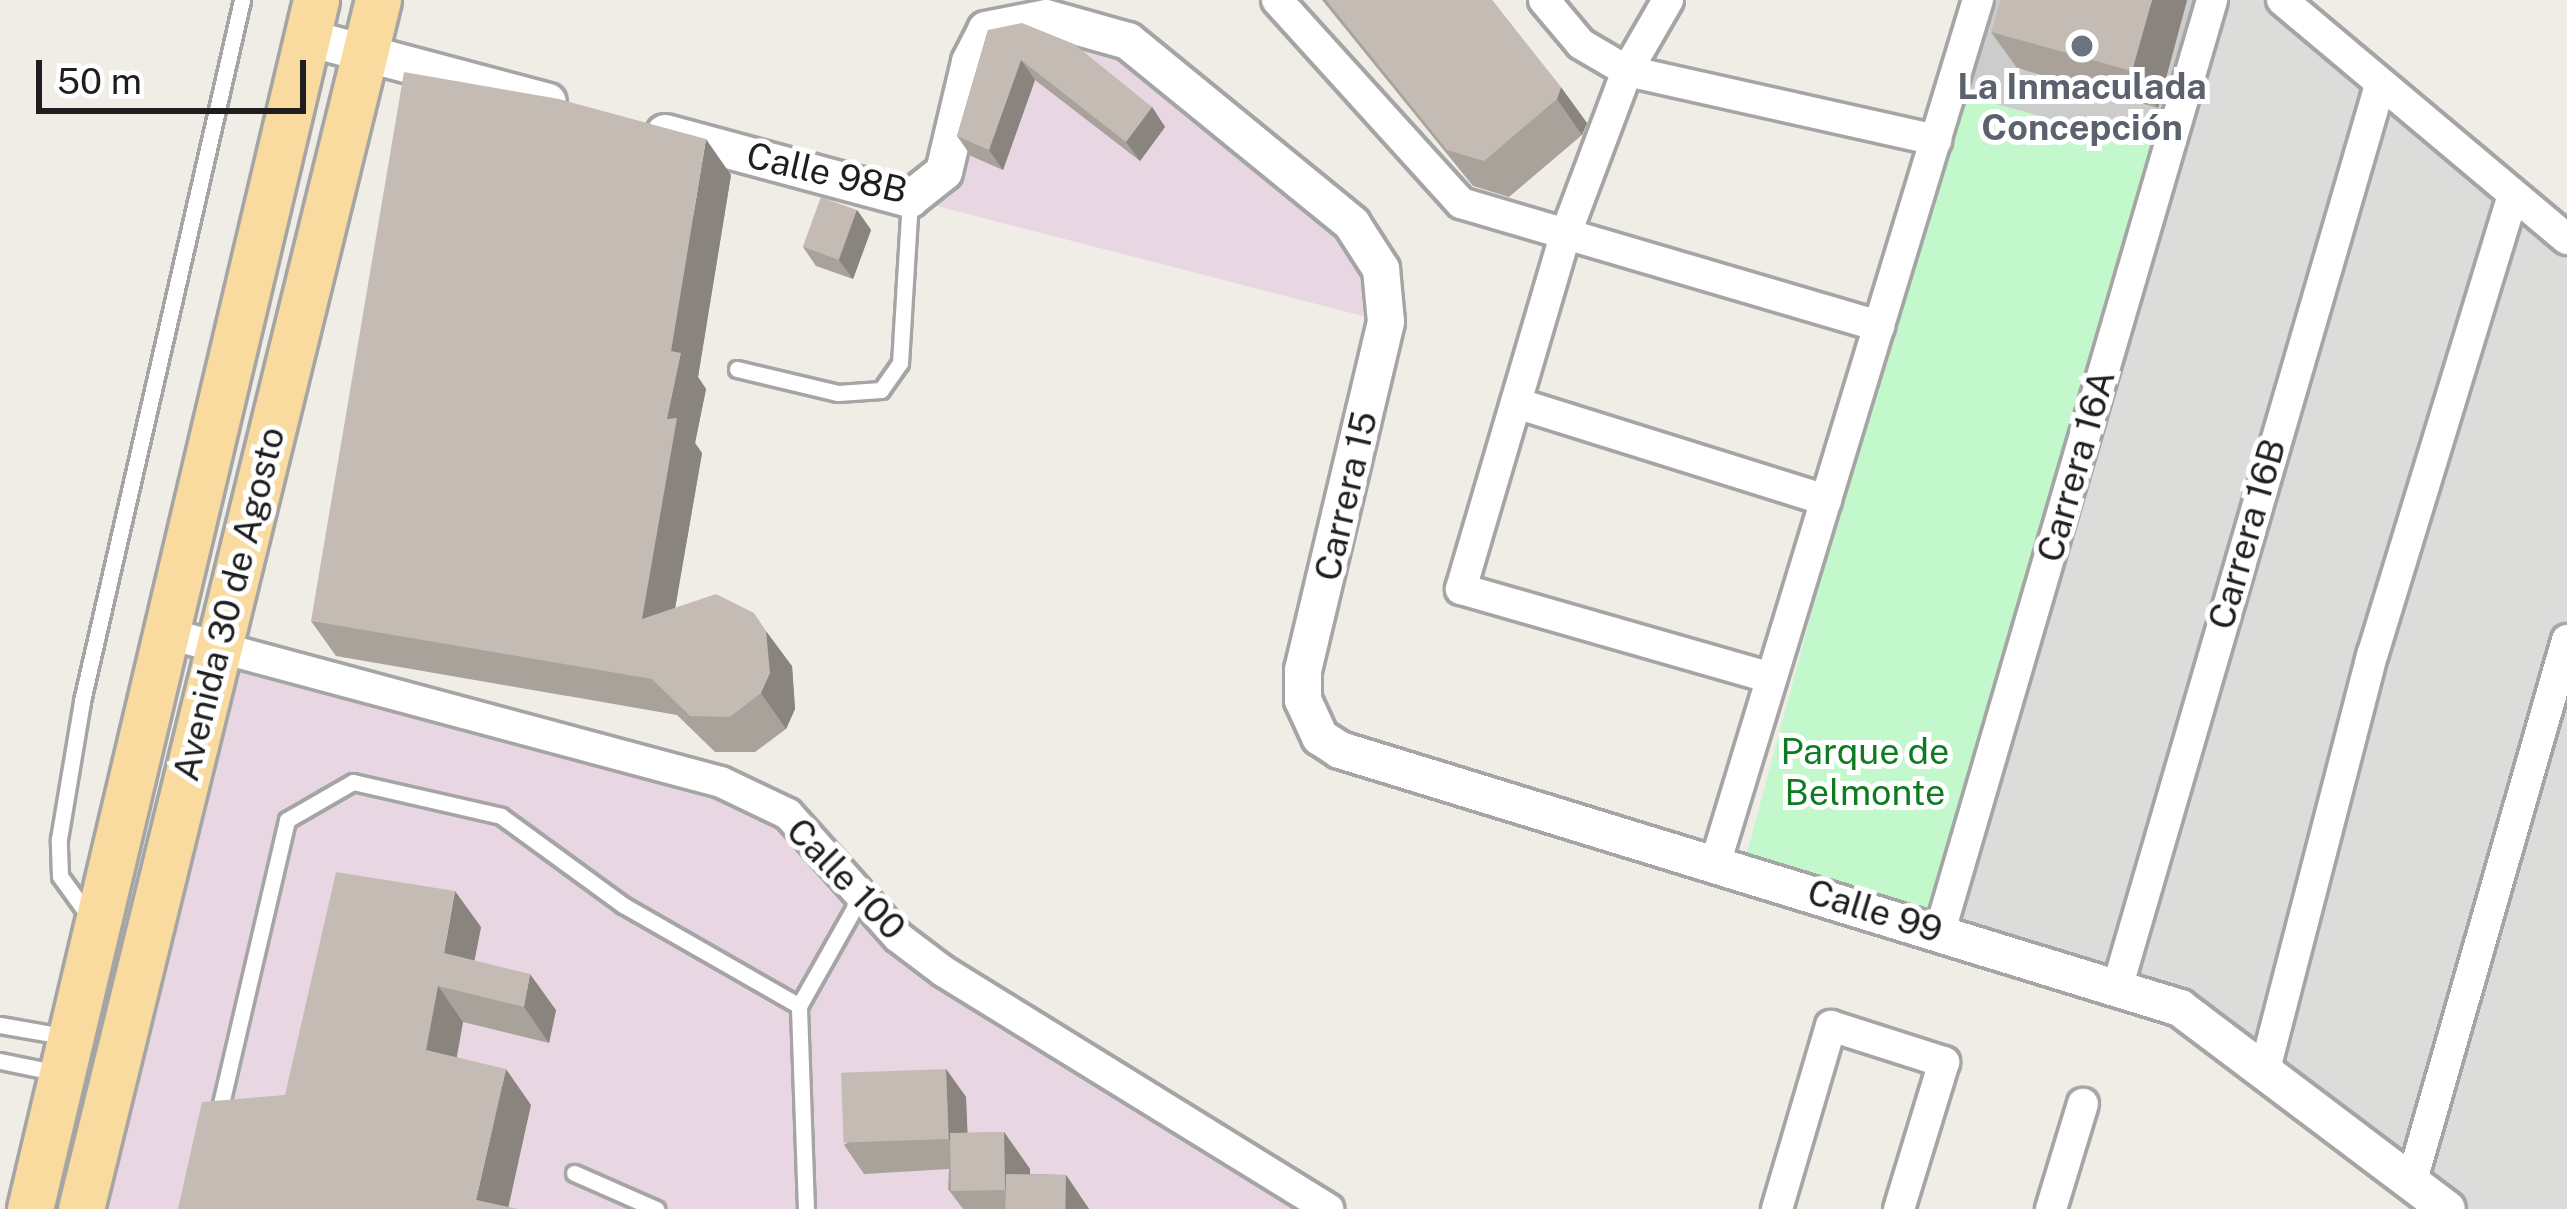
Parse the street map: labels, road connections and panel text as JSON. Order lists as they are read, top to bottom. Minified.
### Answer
{"streets":{"main road":["Avenida 30 de Agosto"],"street":["Calle 98B","Carrera 16A","Carrera 15","Carrera 16B","Calle 100","Calle 99"]},"crossings":[["Calle 98B","Carrera 15"],["Carrera 16A","Calle 99"],["Carrera 15","Calle 99"],["Carrera 16B","Calle 99"],["Avenida 30 de Agosto","Calle 100"]],"parks":["Parque de Belmonte"],"places":["La Inmaculada Concepción"],"scale_bar":"50 m"}
